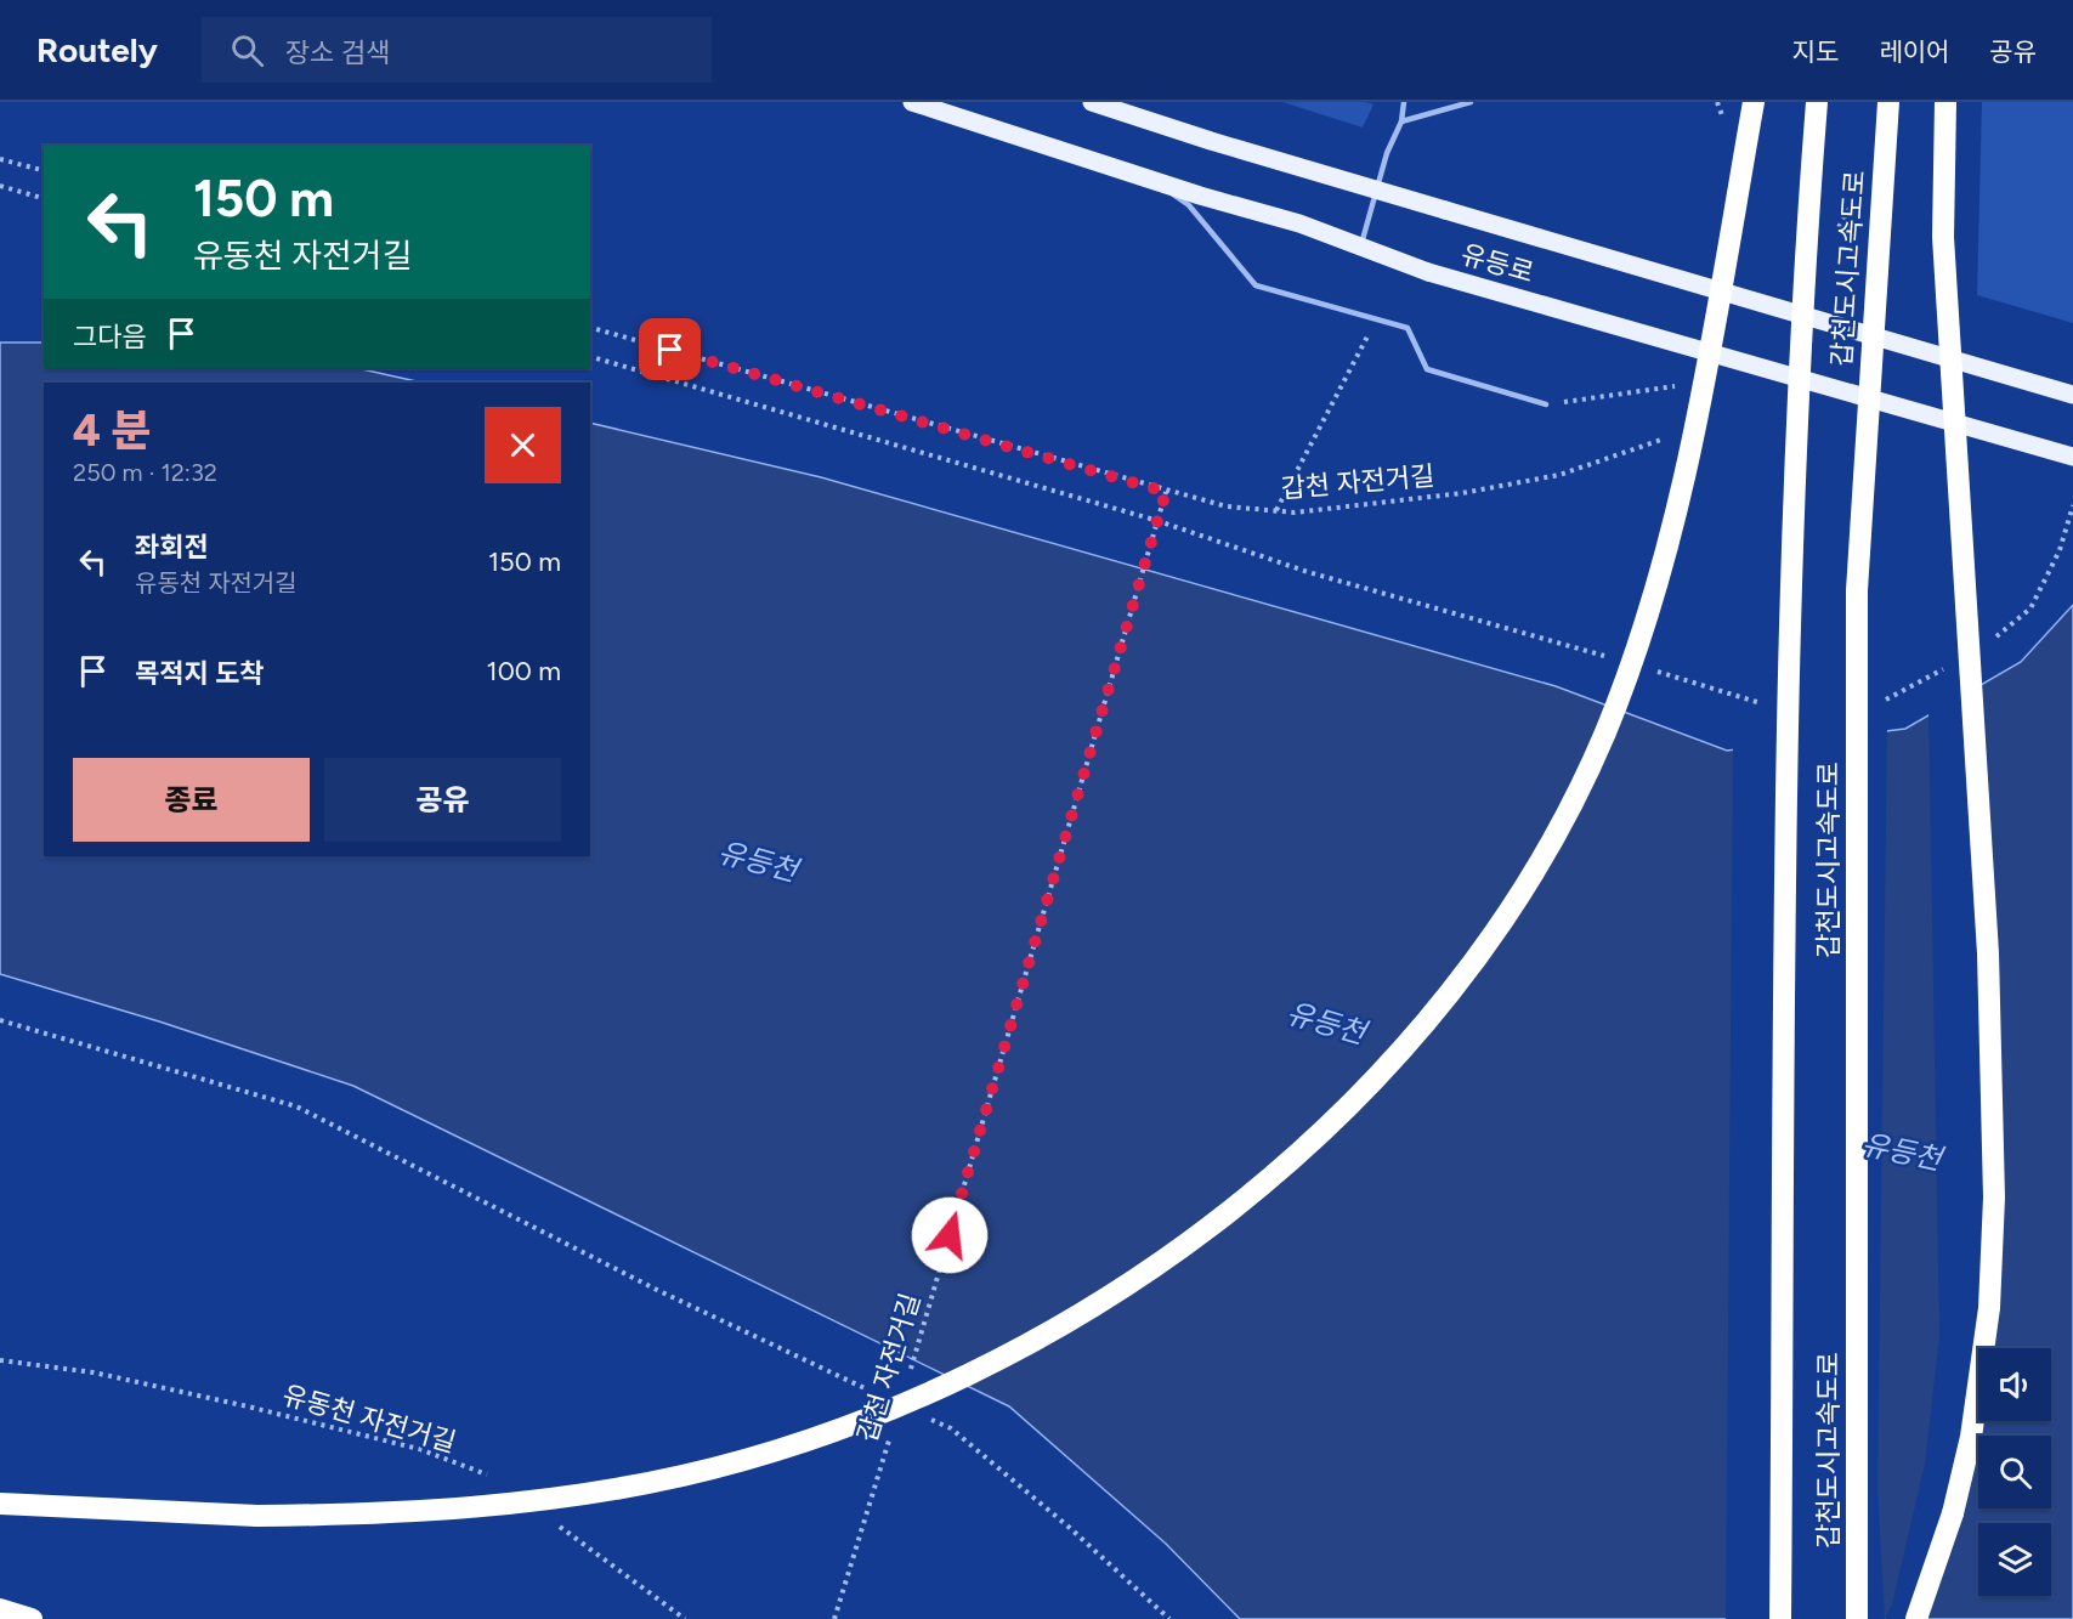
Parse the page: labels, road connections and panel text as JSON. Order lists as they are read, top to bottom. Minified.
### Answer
{"streets":{"highway":["갑천도시고속도로"],"main road":["유등로"],"path":["갑천 자전거길","유동천 자전거길"]},"water":["유등천"],"page":{"header":"Routely","search":"장소 검색","nav":["지도","레이어","공유"],"turn":["150 m","유동천 자전거길"],"then":"그다음","heading":["4 분","250 m · 12:32"],"list":[{"name":"좌회전","note":"유동천 자전거길","value":"150 m"},{"name":"목적지 도착","value":"100 m"}],"buttons":["종료","공유"]}}
